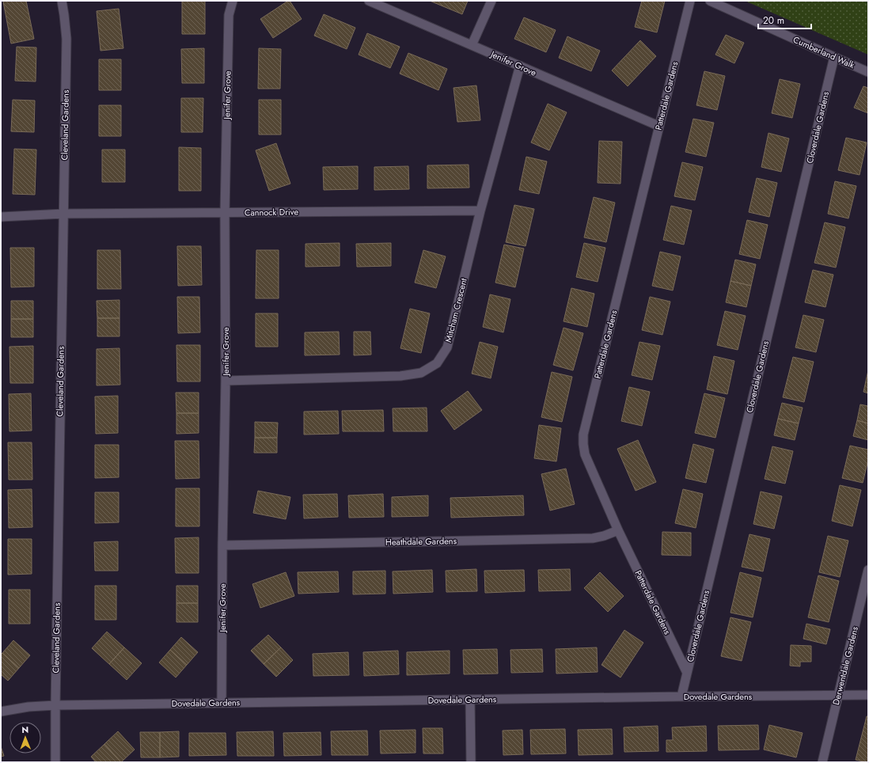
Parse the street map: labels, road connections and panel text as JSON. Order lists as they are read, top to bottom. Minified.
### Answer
{"streets":{"street":["Cumberland Walk","Jenifer Grove","Patterdale Gardens","Cleveland Gardens","Cloverdale Gardens","Cannock Drive","Mitcham Crescent","Heathdale Gardens","Derwentdale Gardens","Dovedale Gardens"]},"crossings":[["Cumberland Walk","Cloverdale Gardens"],["Jenifer Grove","Patterdale Gardens"],["Jenifer Grove","Cannock Drive"],["Jenifer Grove","Mitcham Crescent"],["Jenifer Grove","Heathdale Gardens"],["Jenifer Grove","Dovedale Gardens"],["Patterdale Gardens","Cloverdale Gardens"],["Patterdale Gardens","Heathdale Gardens"],["Cleveland Gardens","Cannock Drive"],["Cleveland Gardens","Dovedale Gardens"],["Cloverdale Gardens","Dovedale Gardens"],["Cannock Drive","Mitcham Crescent"],["Derwentdale Gardens","Dovedale Gardens"]],"scale_bar":"20 m","north":"top"}
